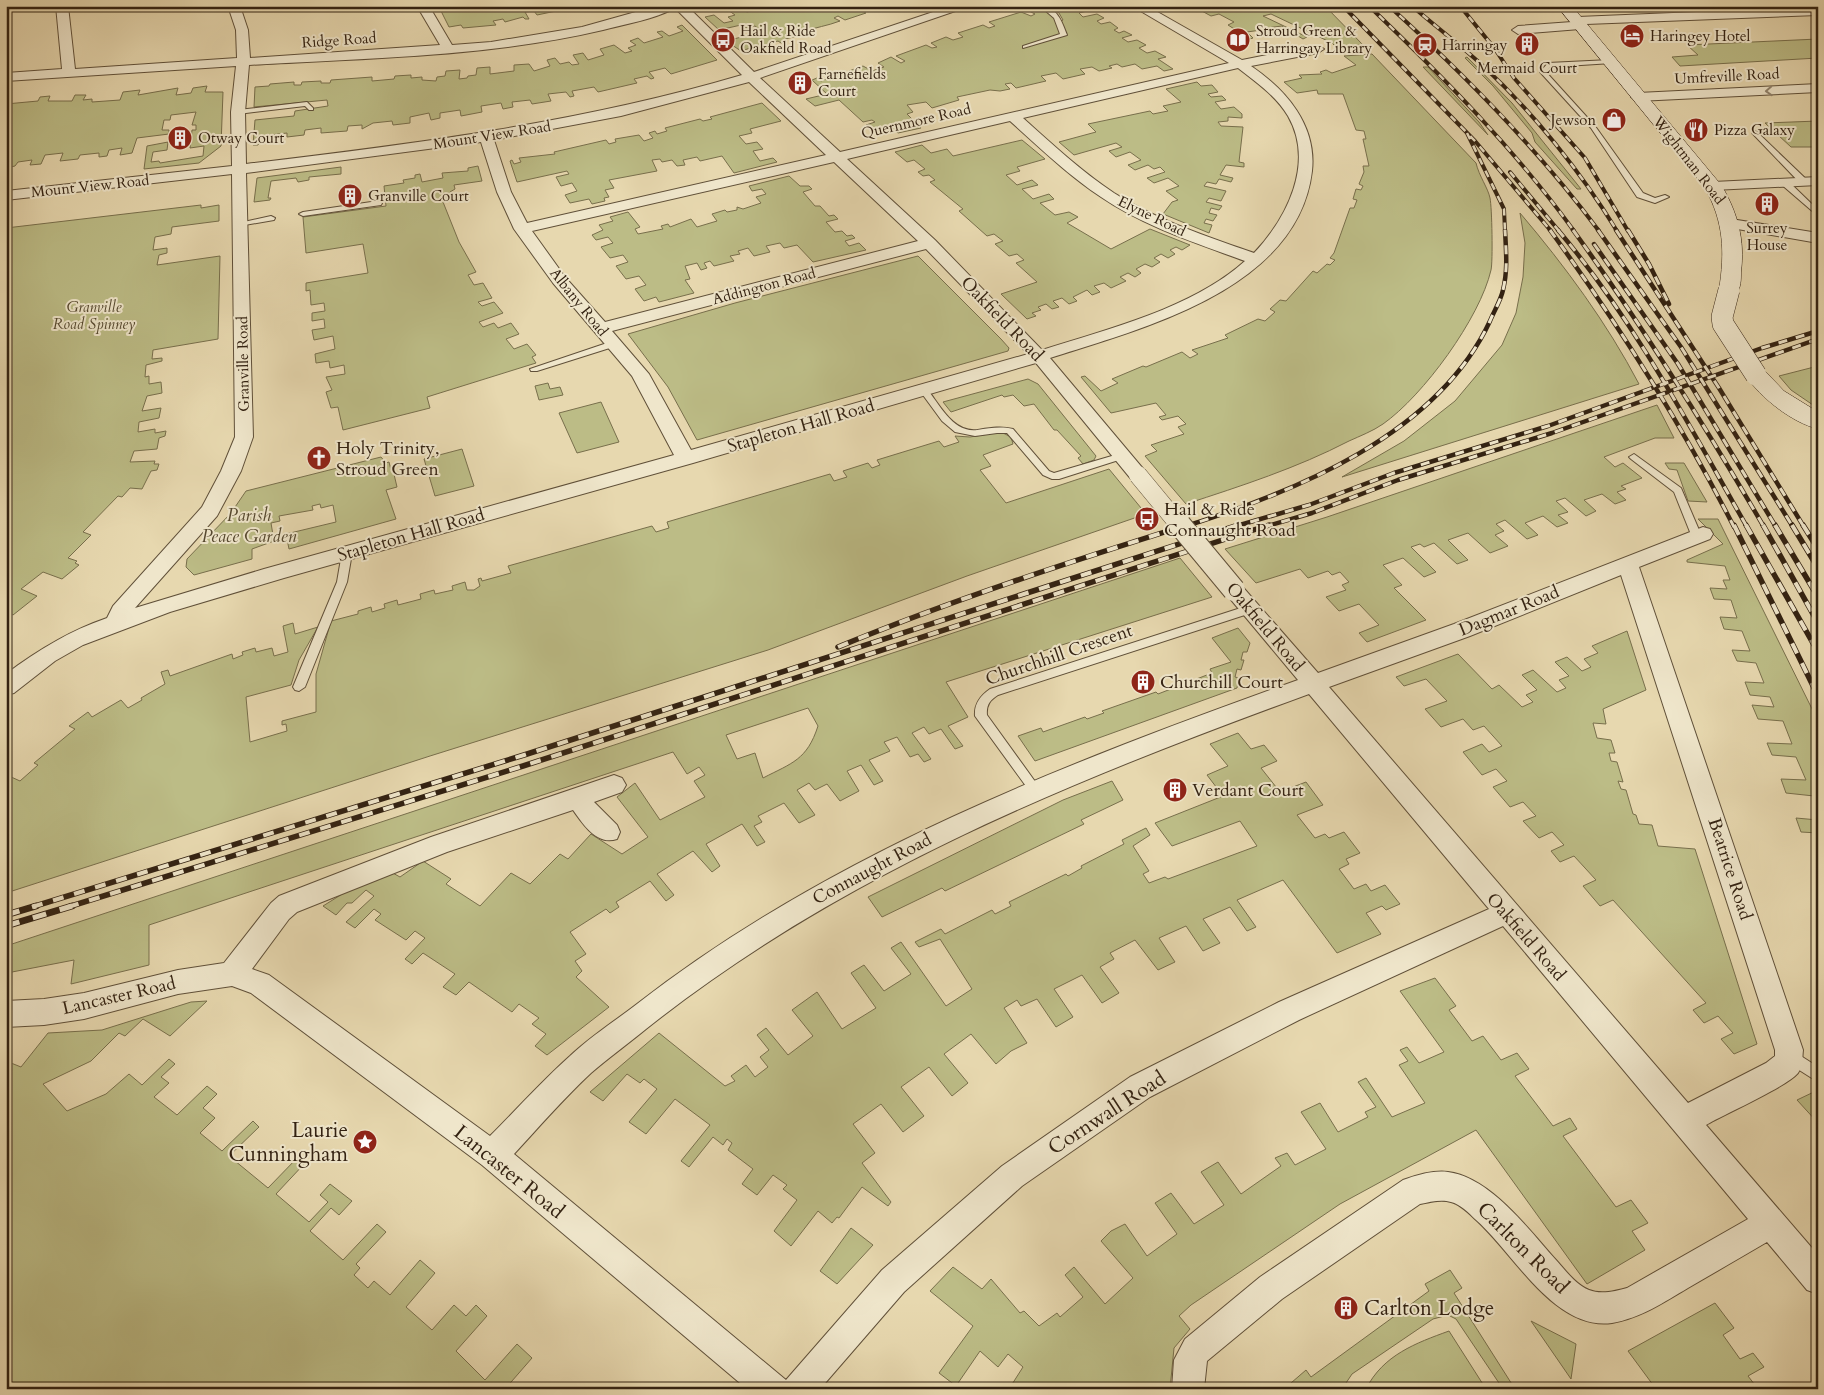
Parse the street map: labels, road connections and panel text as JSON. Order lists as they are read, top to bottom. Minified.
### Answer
{"streets":{"main road":["Wightman Road"],"street":["Ridge Road","Umfreville Road","Quernmore Road","Mount View Road","Elyne Road","Addington Road","Albany Road","Oakfield Road","Granville Road","Stapleton Hall Road","Dagmar Road","Connaught Road","Beatrice Road","Lancaster Road","Cornwall Road","Carlton Road"],"lane":["Churchhill Crescent"]},"crossings":[["Ridge Road","Granville Road"],["Umfreville Road","Wightman Road"],["Quernmore Road","Elyne Road"],["Quernmore Road","Albany Road"],["Quernmore Road","Oakfield Road"],["Quernmore Road","Stapleton Hall Road"],["Mount View Road","Albany Road"],["Mount View Road","Oakfield Road"],["Mount View Road","Granville Road"],["Elyne Road","Stapleton Hall Road"],["Addington Road","Albany Road"],["Addington Road","Oakfield Road"],["Albany Road","Stapleton Hall Road"],["Oakfield Road","Stapleton Hall Road"],["Oakfield Road","Dagmar Road"],["Oakfield Road","Churchhill Crescent"],["Oakfield Road","Connaught Road"],["Oakfield Road","Cornwall Road"],["Oakfield Road","Carlton Road"],["Granville Road","Stapleton Hall Road"],["Dagmar Road","Connaught Road"],["Dagmar Road","Beatrice Road"],["Churchhill Crescent","Connaught Road"],["Connaught Road","Lancaster Road"]],"parks":["Granville Road Spinney","Parish Peace Garden"],"places":{"hotel":["Haringey Hotel"],"bus stop":["Hail & Ride Oakfield Road","Hail & Ride Connaught Road"],"library":["Stroud Green & Harringay Library"],"building":["Mermaid Court","Farnefields Court","Otway Court","Granville Court","Surrey House","Churchill Court","Verdant Court","Carlton Lodge"],"station":["Harringay"],"shop":["Jewson"],"restaurant":["Pizza Galaxy"],"church":["Holy Trinity, Stroud Green"],"place":["Laurie Cunningham"]}}
